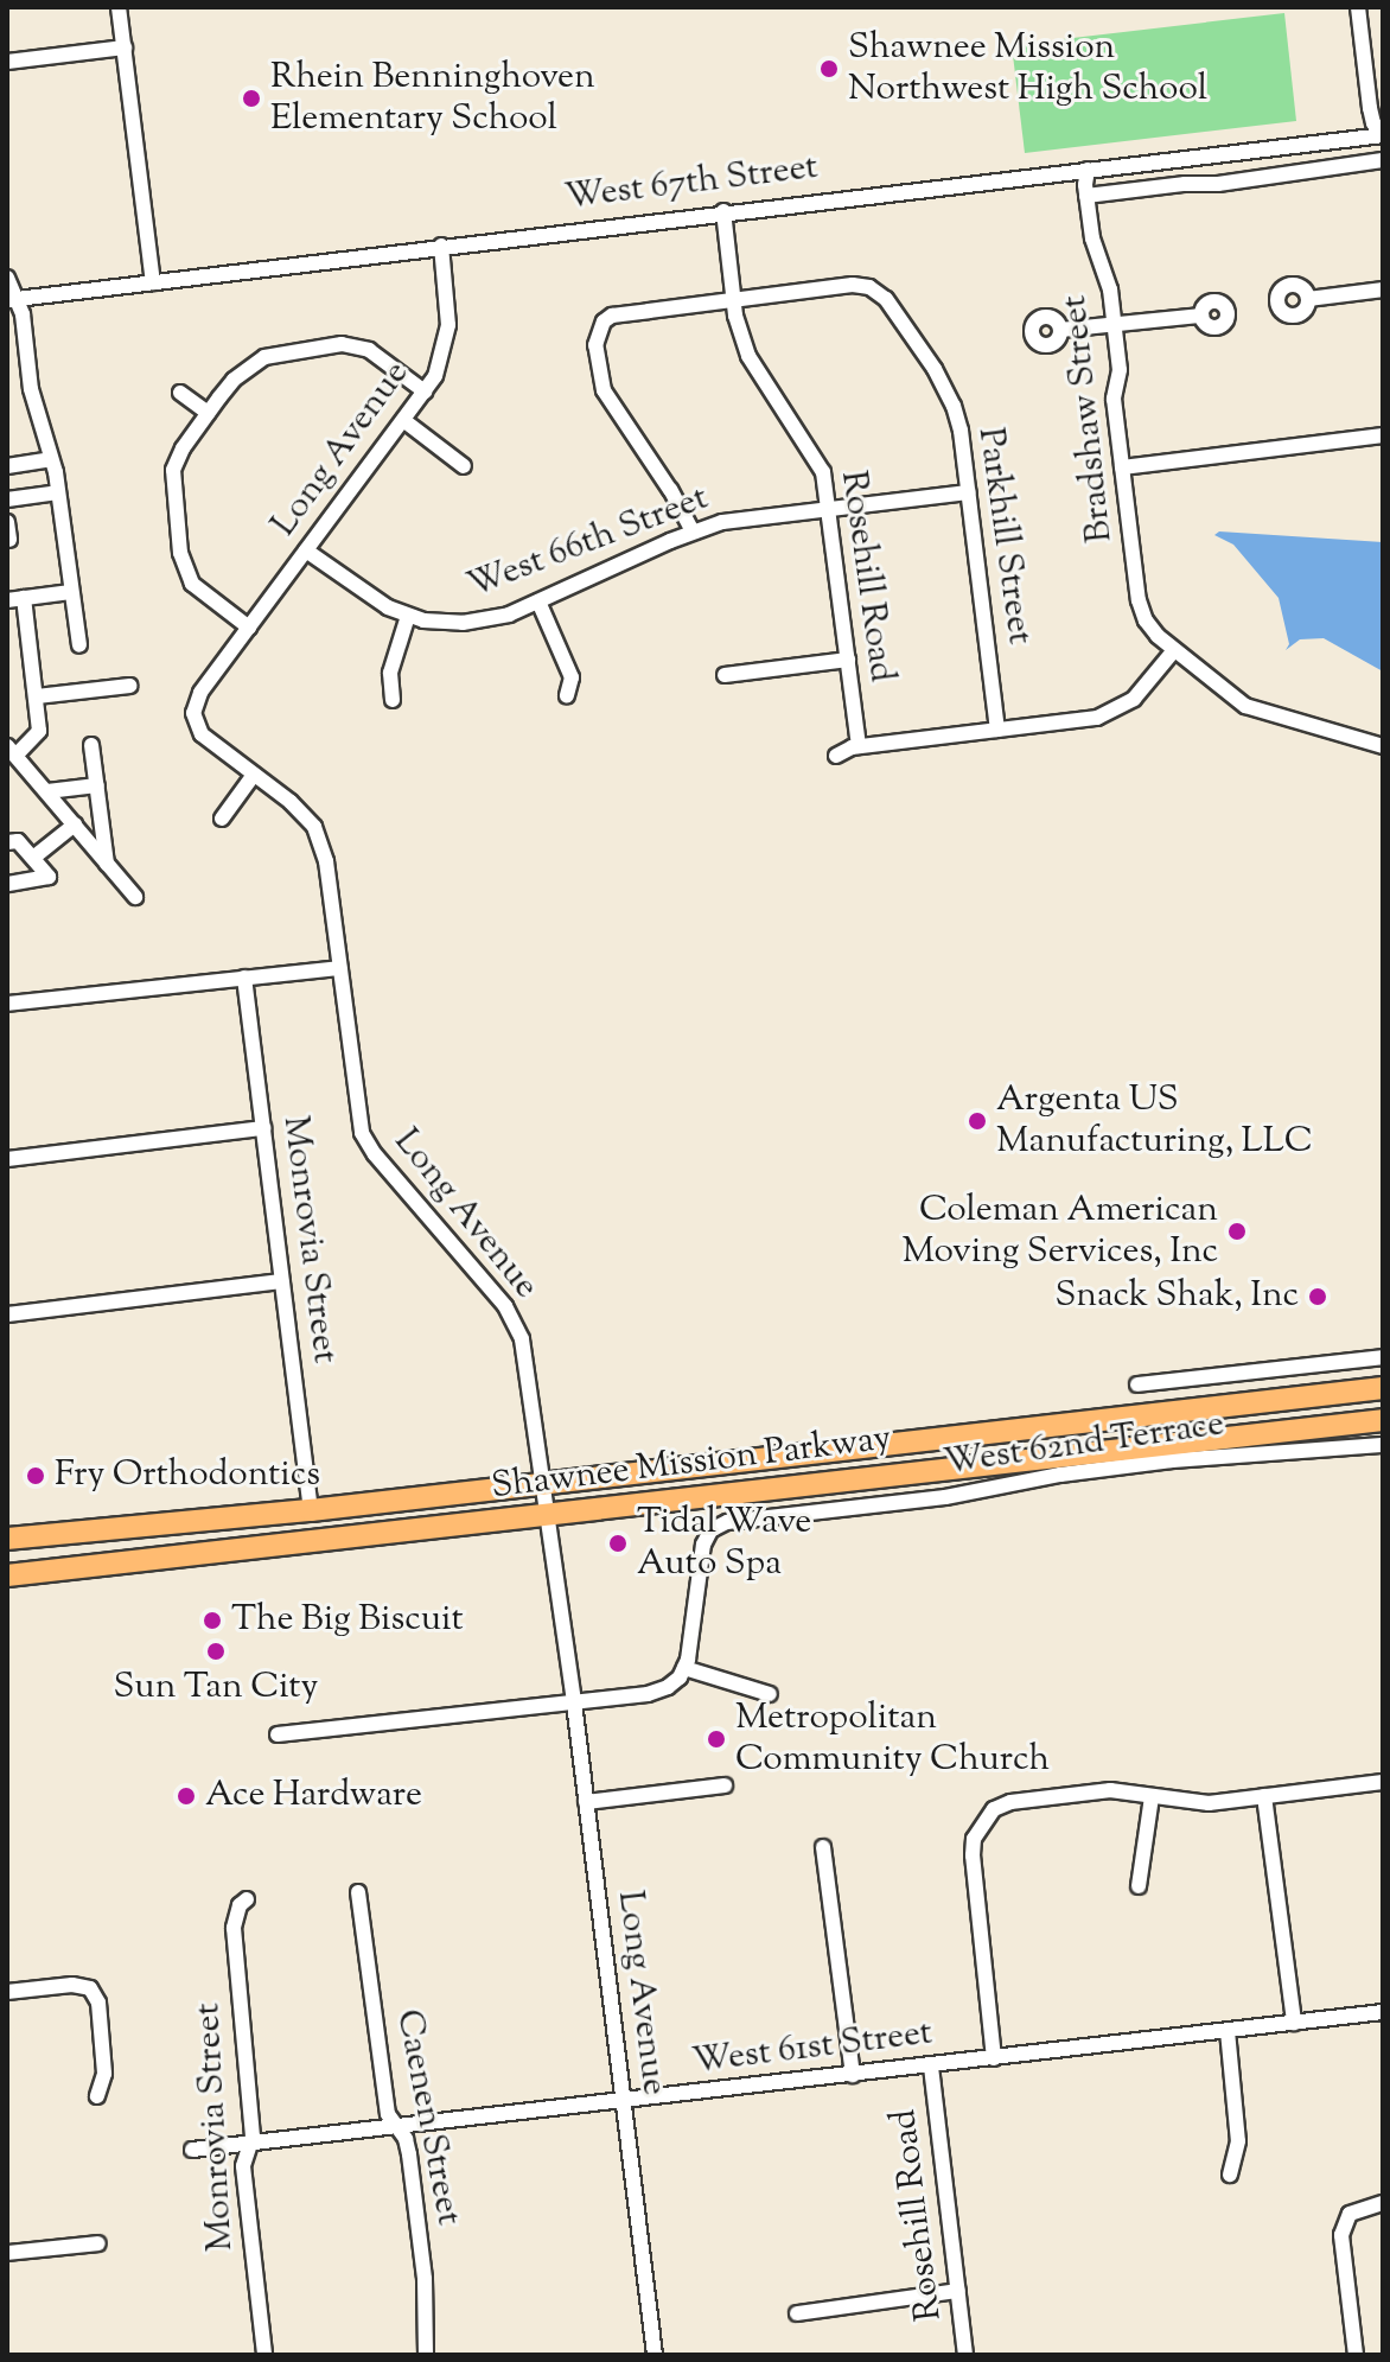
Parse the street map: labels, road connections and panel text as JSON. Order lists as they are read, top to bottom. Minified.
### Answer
{"streets":{"highway":["Shawnee Mission Parkway"],"street":["West 67th Street","Bradshaw Street","Long Avenue","Parkhill Street","West 66th Street","Rosehill Road","Monrovia Street","West 62nd Terrace","West 61st Street","Caenen Street"]},"crossings":[["West 67th Street","Bradshaw Street"],["West 67th Street","Long Avenue"],["West 67th Street","Rosehill Road"],["Long Avenue","West 66th Street"],["Long Avenue","Shawnee Mission Parkway"],["Long Avenue","West 61st Street"],["Parkhill Street","West 66th Street"],["Parkhill Street","Rosehill Road"],["West 66th Street","Rosehill Road"],["Rosehill Road","West 61st Street"],["Monrovia Street","Shawnee Mission Parkway"],["Monrovia Street","West 61st Street"],["West 61st Street","Caenen Street"]],"places":["Shawnee Mission Northwest High School","Rhein Benninghoven Elementary School","Argenta US Manufacturing, LLC","Coleman American Moving Services, Inc","Snack Shak, Inc","Fry Orthodontics","Tidal Wave Auto Spa","The Big Biscuit","Sun Tan City","Metropolitan Community Church","Ace Hardware"]}
